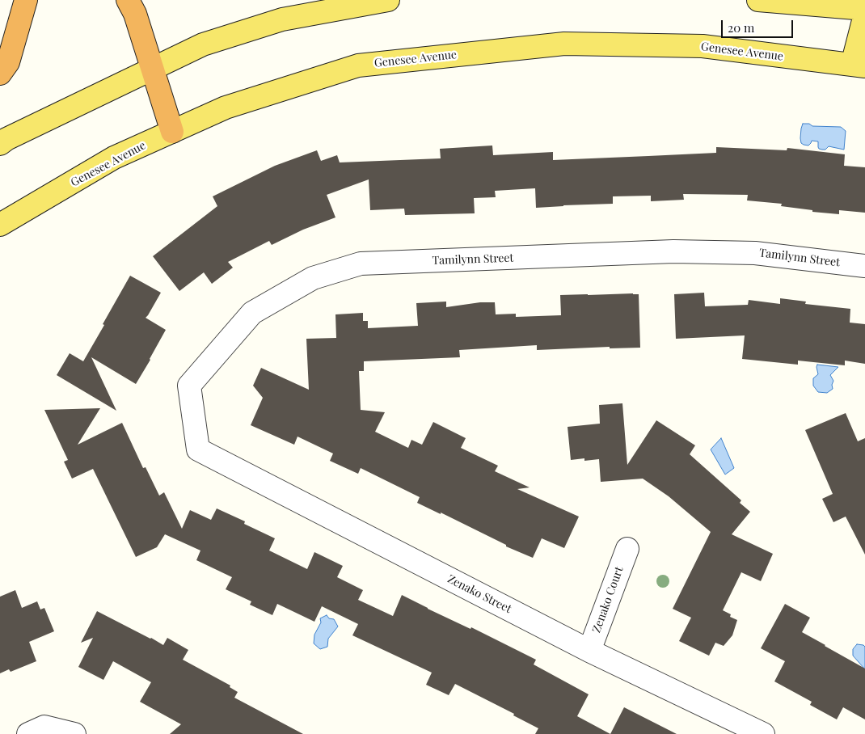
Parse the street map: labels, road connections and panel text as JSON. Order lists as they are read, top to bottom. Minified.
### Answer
{"streets":{"main road":["Genesee Avenue"],"street":["Tamilynn Street","Zenako Street","Zenako Court"]},"crossings":[["Tamilynn Street","Zenako Street"],["Zenako Street","Zenako Court"]],"scale_bar":"20 m"}
